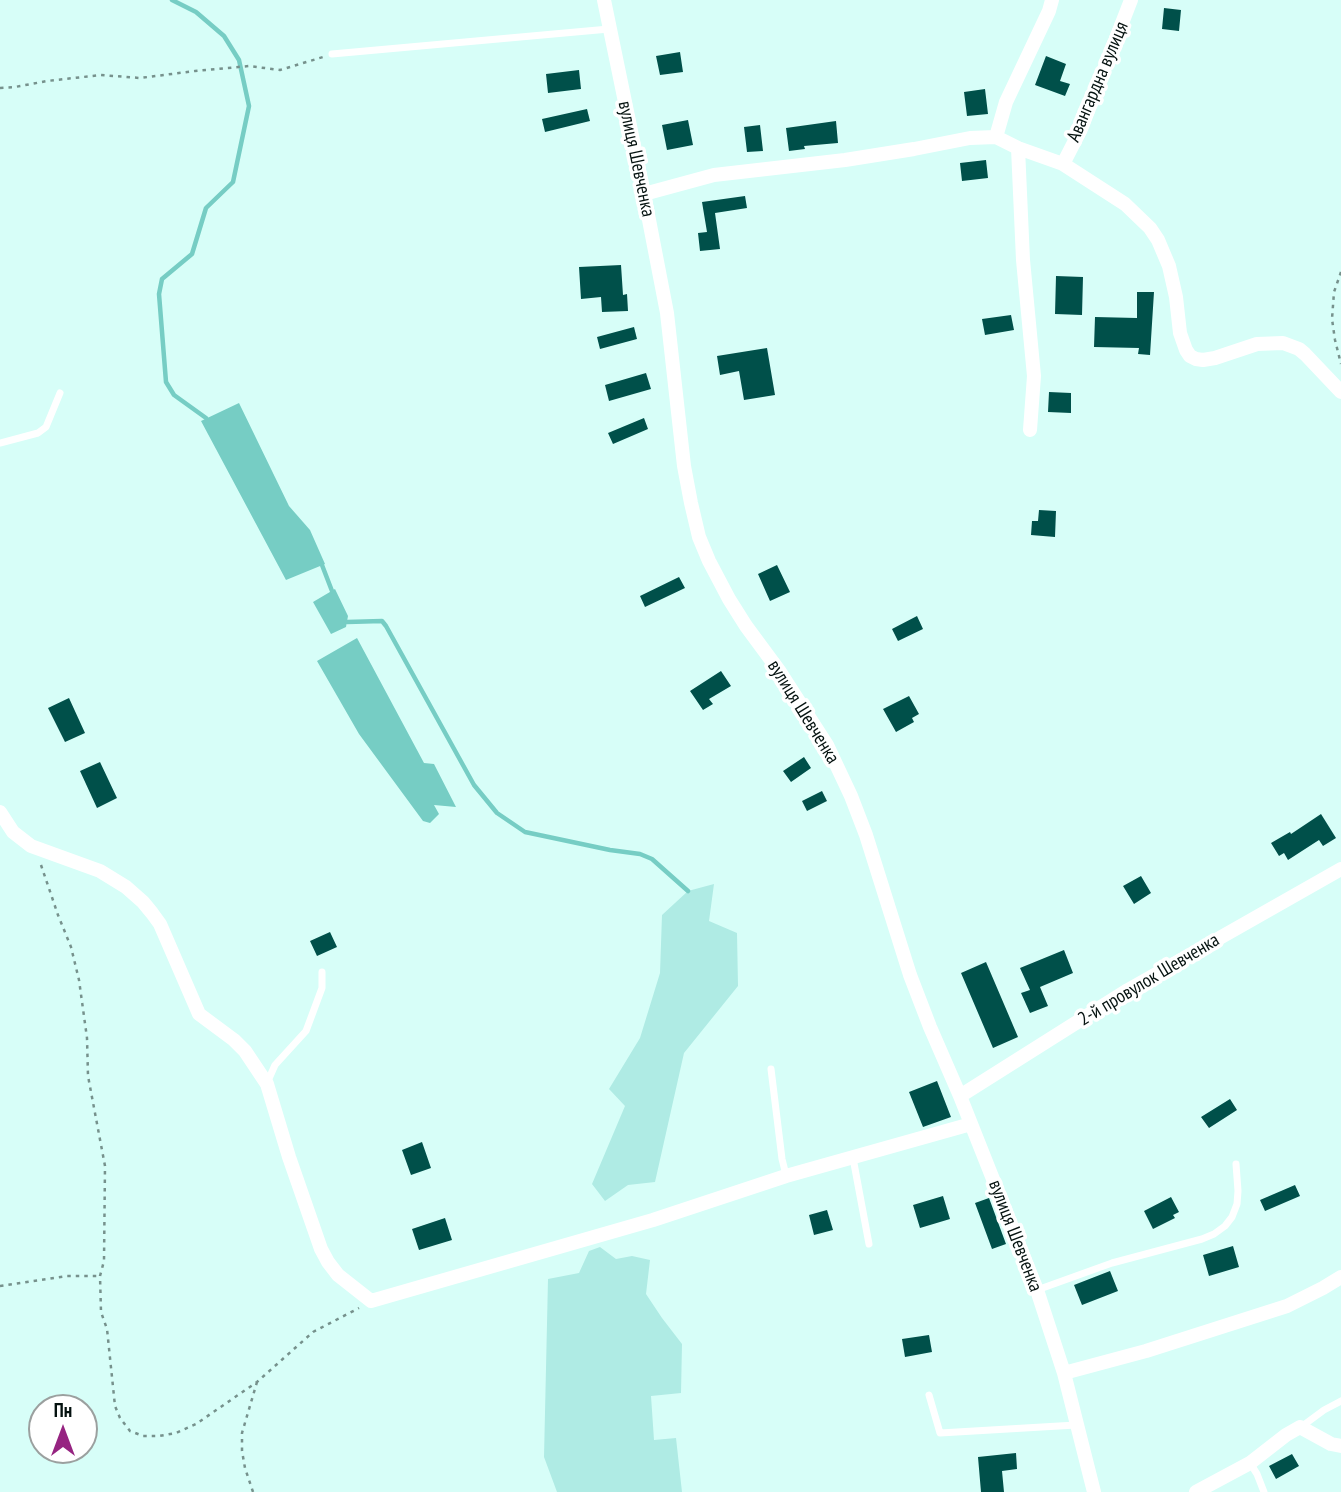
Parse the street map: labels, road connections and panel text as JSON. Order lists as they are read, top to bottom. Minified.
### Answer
{"streets":{"street":["Авангардна вулиця","вулиця Шевченка","2-й провулок Шевченка"]},"crossings":[["вулиця Шевченка","2-й провулок Шевченка"]],"north":"top"}
